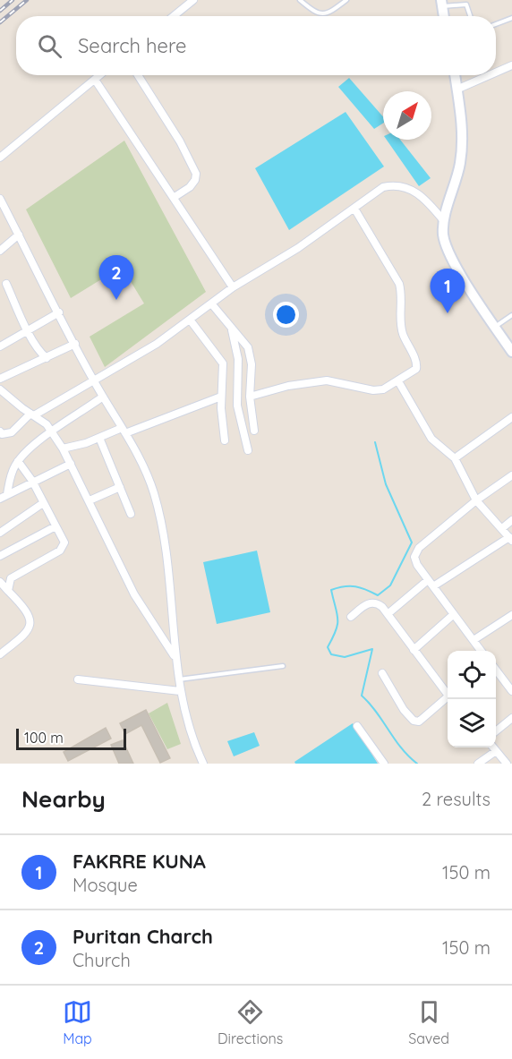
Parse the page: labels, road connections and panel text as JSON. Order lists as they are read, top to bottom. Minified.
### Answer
{"scale_bar":"100 m","north":"top right","page":{"search":"Search here","pins":["2","1"],"scale":"100 m","heading":["Nearby","2 results"],"list":[{"mark":"1","name":"FAKRRE KUNA","note":"Mosque","value":"150 m"},{"mark":"2","name":"Puritan Charch","note":"Church","value":"150 m"}],"nav":["Map","Directions","Saved"]}}
